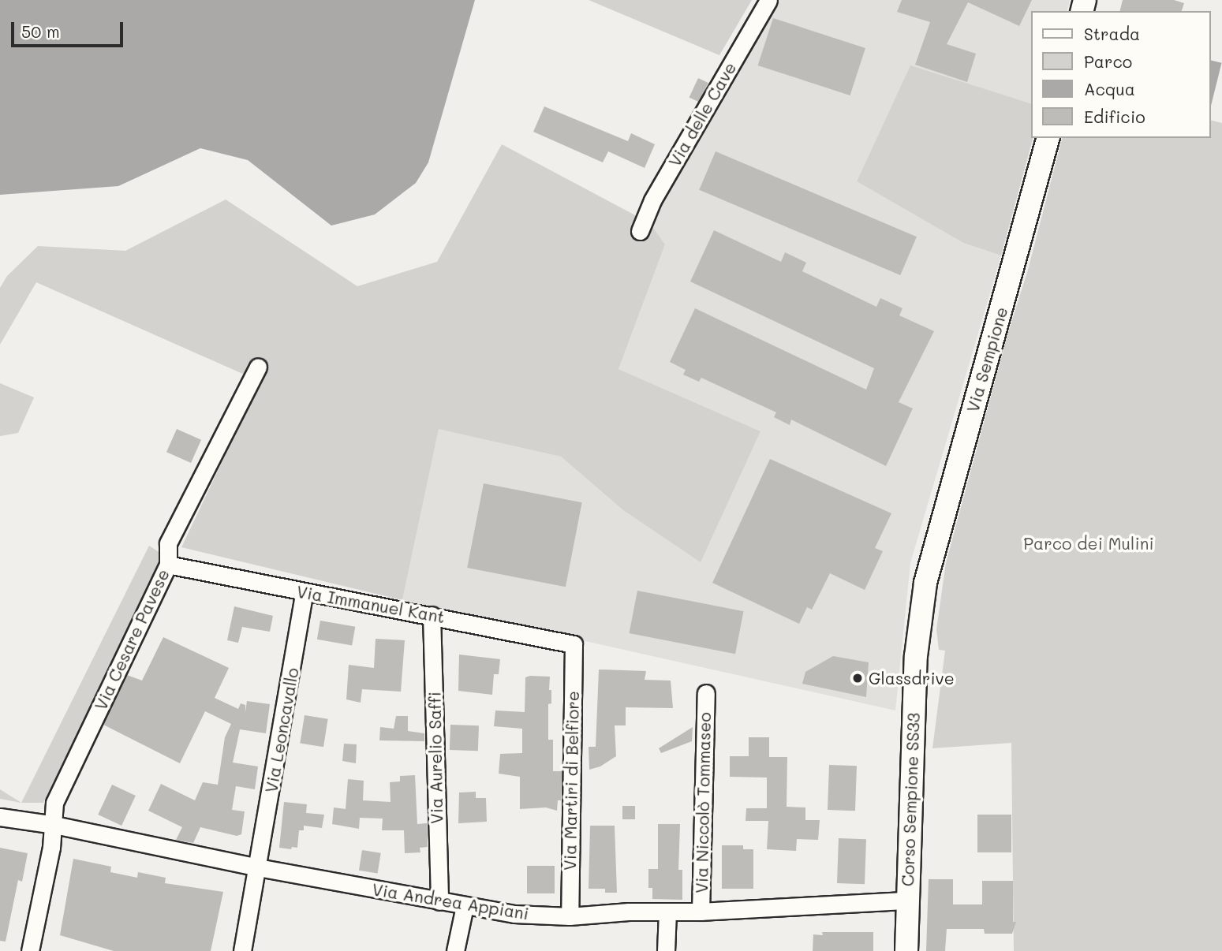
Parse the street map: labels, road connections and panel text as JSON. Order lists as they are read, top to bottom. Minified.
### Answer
{"streets":{"main road":["Via Sempione","Corso Sempione SS33"],"street":["Via delle Cave","Via Immanuel Kant","Via Cesare Pavese","Via Leoncavallo","Via Aurelio Saffi","Via Martiri di Belfiore","Via Niccolò Tommaseo","Via Andrea Appiani"]},"crossings":[["Via Sempione","Corso Sempione SS33"],["Via Immanuel Kant","Via Cesare Pavese"],["Via Immanuel Kant","Via Leoncavallo"],["Via Immanuel Kant","Via Aurelio Saffi"],["Via Immanuel Kant","Via Martiri di Belfiore"],["Via Cesare Pavese","Via Andrea Appiani"],["Via Leoncavallo","Via Andrea Appiani"],["Via Aurelio Saffi","Via Andrea Appiani"],["Via Martiri di Belfiore","Via Andrea Appiani"],["Corso Sempione SS33","Via Andrea Appiani"],["Via Niccolò Tommaseo","Via Andrea Appiani"]],"parks":["Parco dei Mulini"],"places":["Glassdrive"],"legend":["Strada","Parco","Acqua","Edificio"],"scale_bar":"50 m"}
